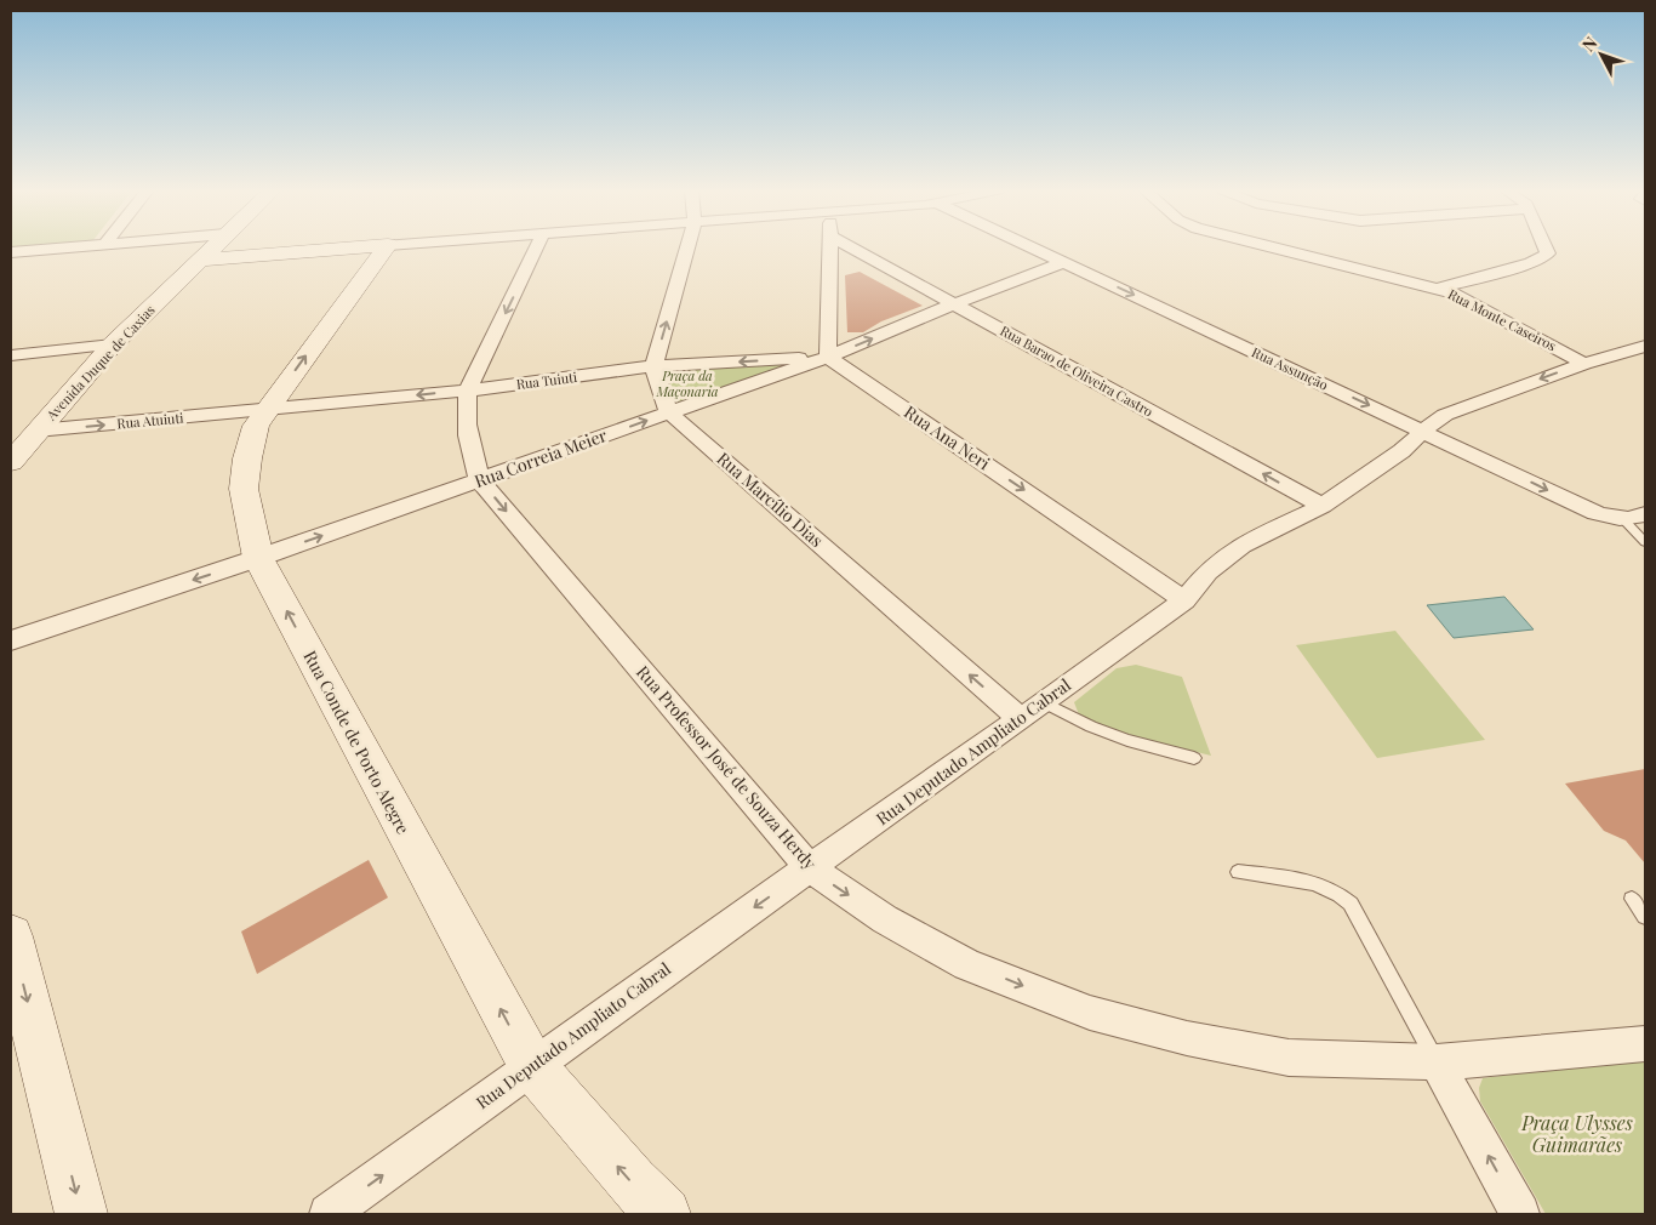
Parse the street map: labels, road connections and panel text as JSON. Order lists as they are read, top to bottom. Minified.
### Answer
{"streets":{"main road":["Avenida Duque de Caxias","Rua Conde de Porto Alegre"],"street":["Rua Monte Caseiros","Rua Assunção","Rua Barao de Oliveira Castro","Rua Tuiuti","Rua Atuiuti","Rua Ana Neri","Rua Correia Meier","Rua Marcílio Dias","Rua Deputado Ampliato Cabral","Rua Professor José de Souza Herdy"]},"crossings":[["Rua Monte Caseiros","Rua Deputado Ampliato Cabral"],["Avenida Duque de Caxias","Rua Atuiuti"],["Rua Assunção","Rua Correia Meier"],["Rua Assunção","Rua Deputado Ampliato Cabral"],["Rua Barao de Oliveira Castro","Rua Correia Meier"],["Rua Barao de Oliveira Castro","Rua Deputado Ampliato Cabral"],["Rua Tuiuti","Rua Atuiuti"],["Rua Tuiuti","Rua Ana Neri"],["Rua Tuiuti","Rua Correia Meier"],["Rua Tuiuti","Rua Conde de Porto Alegre"],["Rua Tuiuti","Rua Professor José de Souza Herdy"],["Rua Atuiuti","Rua Conde de Porto Alegre"],["Rua Ana Neri","Rua Correia Meier"],["Rua Ana Neri","Rua Deputado Ampliato Cabral"],["Rua Correia Meier","Rua Marcílio Dias"],["Rua Correia Meier","Rua Conde de Porto Alegre"],["Rua Correia Meier","Rua Professor José de Souza Herdy"],["Rua Marcílio Dias","Rua Deputado Ampliato Cabral"],["Rua Conde de Porto Alegre","Rua Deputado Ampliato Cabral"],["Rua Deputado Ampliato Cabral","Rua Professor José de Souza Herdy"]],"one_way":["Rua Assunção","Rua Barao de Oliveira Castro","Rua Tuiuti","Rua Ana Neri","Rua Marcílio Dias","Rua Conde de Porto Alegre","Rua Professor José de Souza Herdy"],"parks":["Praça da Maçonaria","Praça Ulysses Guimarães"],"north":"top left"}
